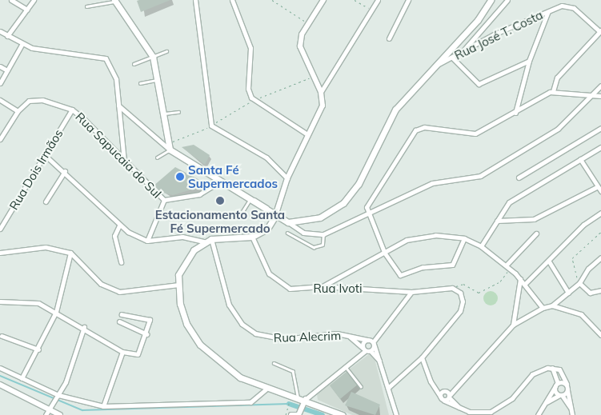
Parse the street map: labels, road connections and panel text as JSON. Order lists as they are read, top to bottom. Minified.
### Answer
{"streets":{"street":["Rua José T. Costa","Rua Sapucaia do Sul","Rua Dois Irmãos","Rua Ivoti","Rua Alecrim"]},"crossings":[["Rua Sapucaia do Sul","Rua Dois Irmãos"]],"places":["Santa Fé Supermercados","Estacionamento Santa Fé Supermercado"]}
